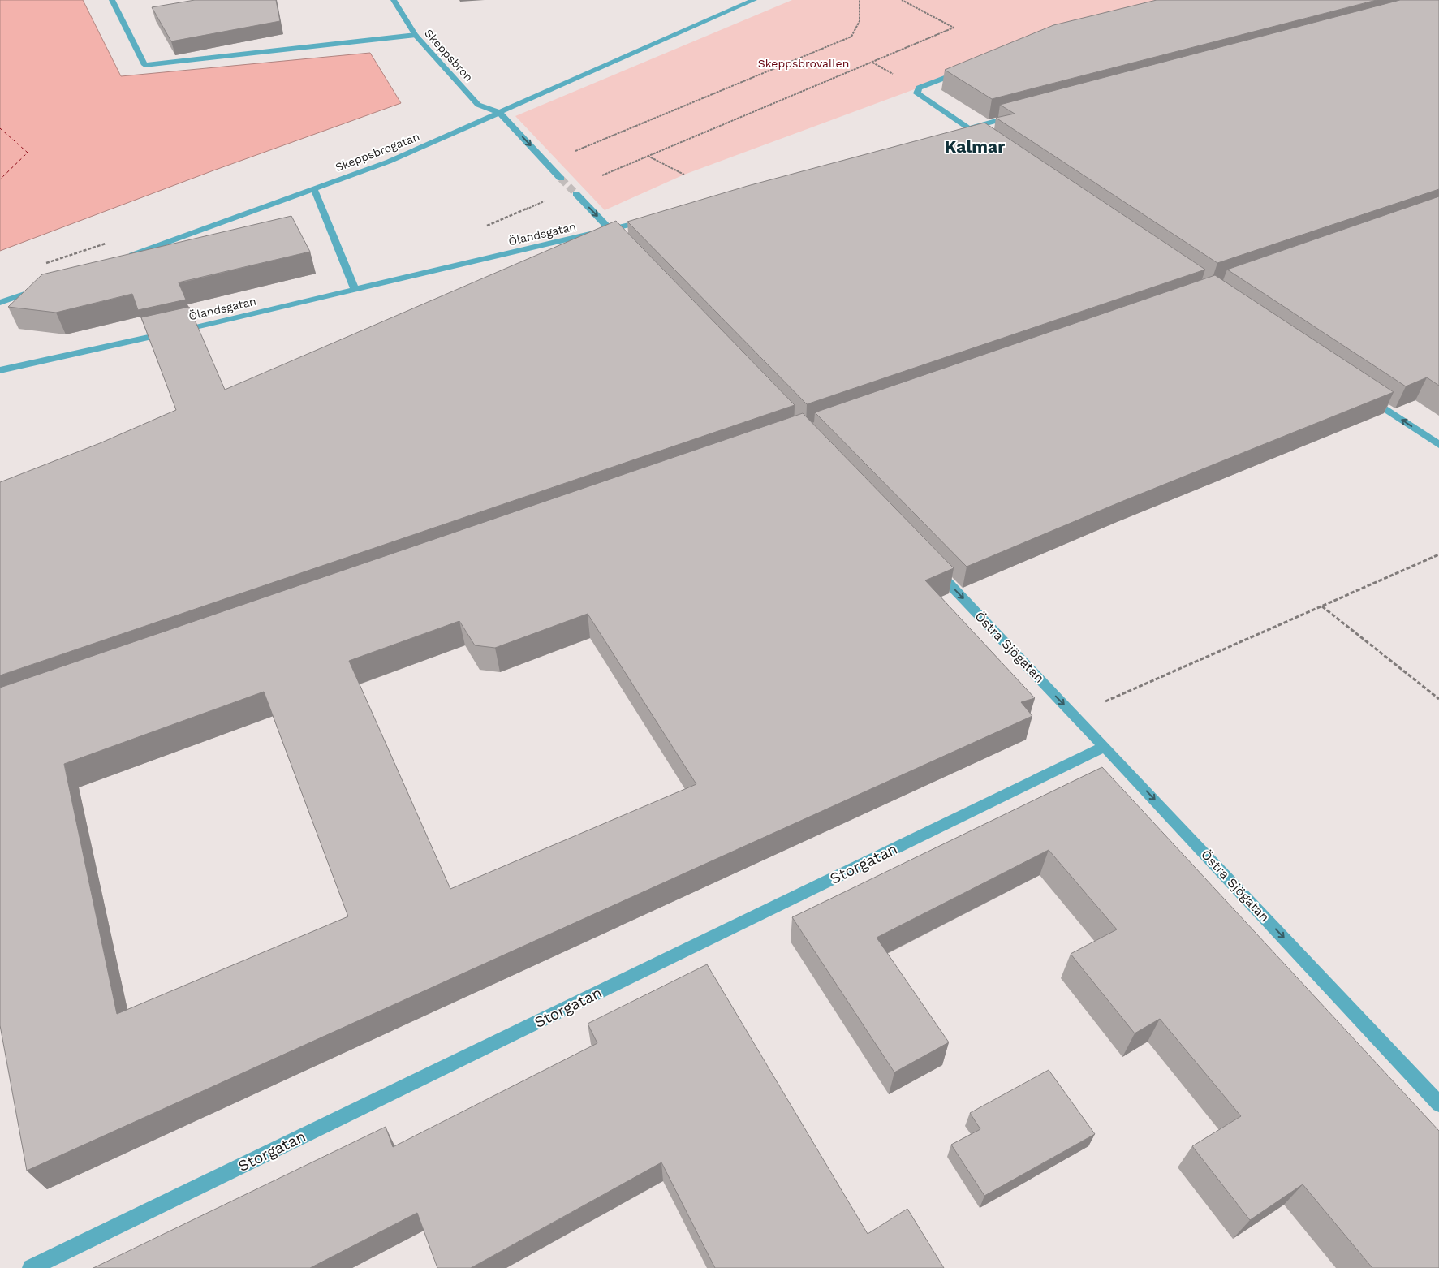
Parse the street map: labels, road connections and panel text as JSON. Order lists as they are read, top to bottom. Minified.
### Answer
{"streets":{"street":["Skeppsbron","Skeppsbrogatan","Ölandsgatan","Östra Sjögatan","Storgatan"]},"crossings":[["Skeppsbron","Skeppsbrogatan"],["Östra Sjögatan","Storgatan"]],"one_way":["Östra Sjögatan"],"districts":["Kalmar"],"parks":["Skeppsbrovallen"]}
